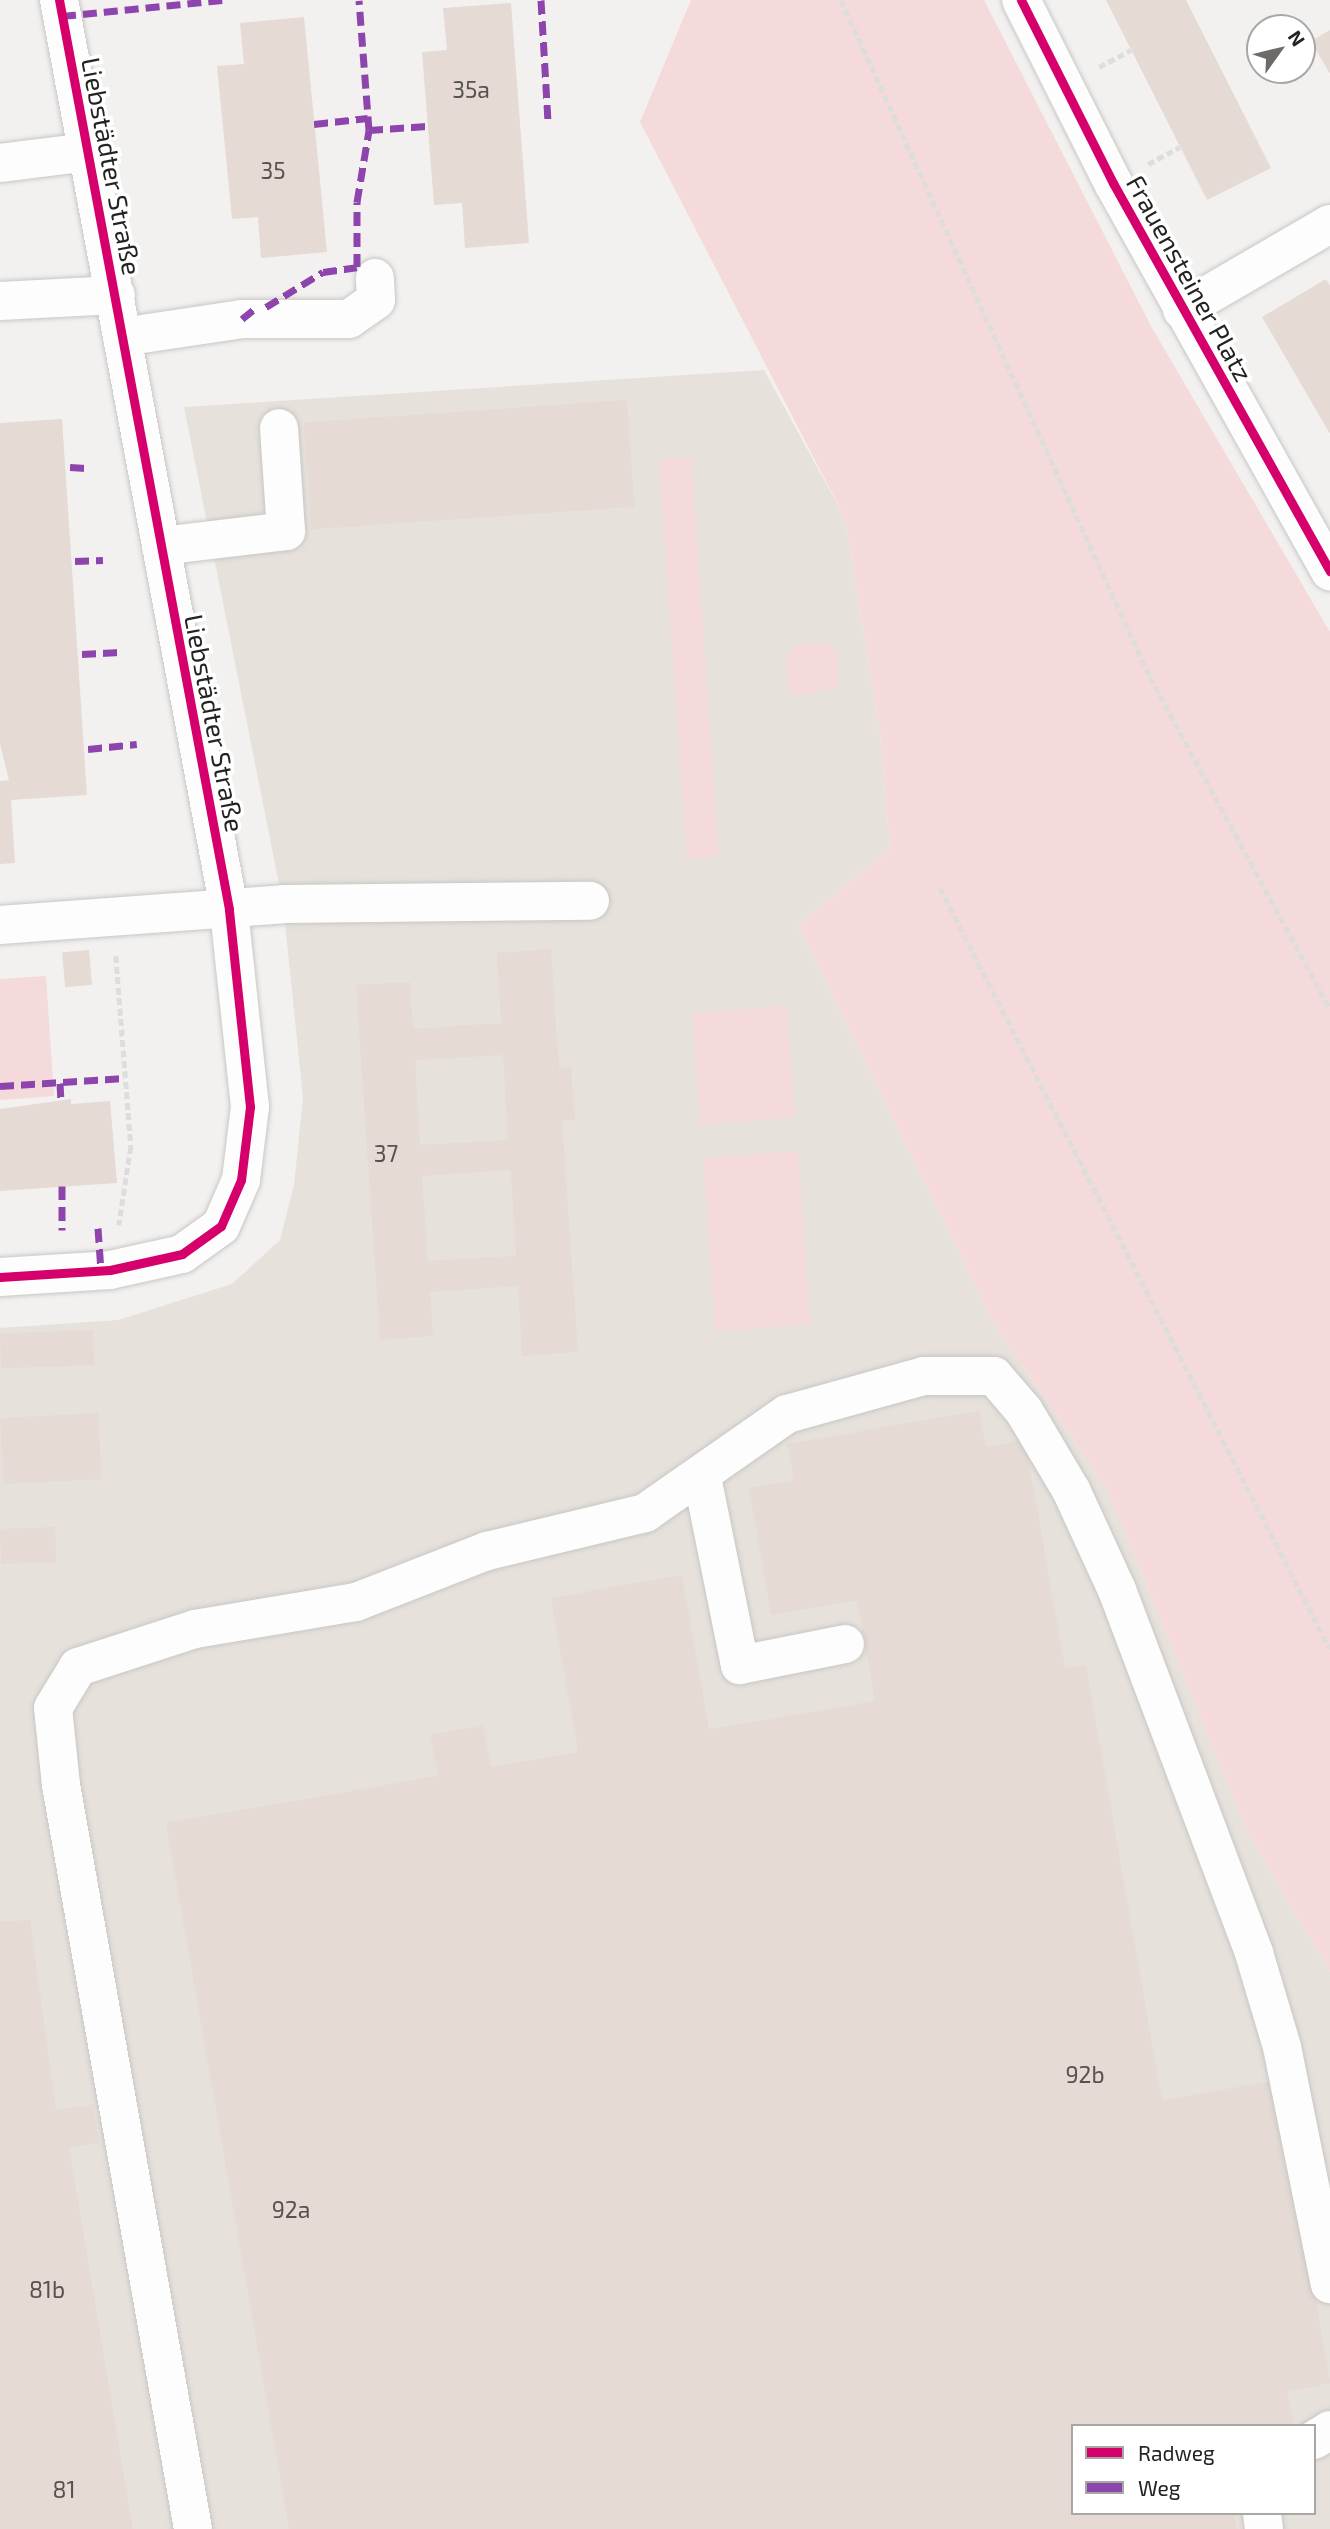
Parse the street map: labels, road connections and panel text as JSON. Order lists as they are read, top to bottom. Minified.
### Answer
{"streets":{"street":["Liebstädter Straße","Frauensteiner Platz"]},"house_numbers":["35a","35","37","92b","92a","81b","81"],"legend":["Radweg","Weg"],"north":"top right"}
